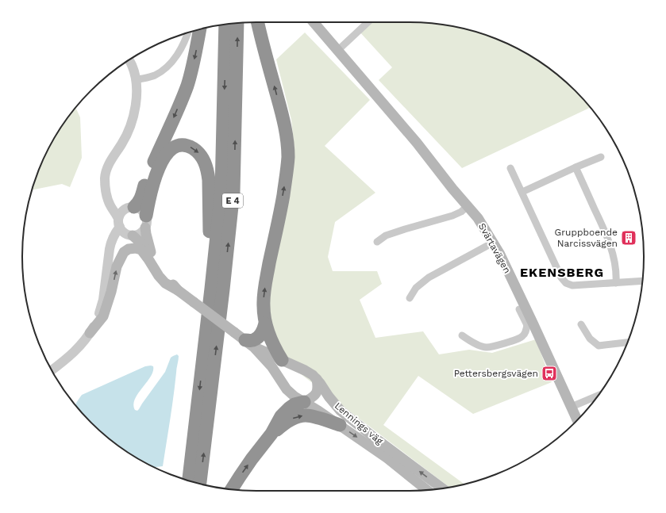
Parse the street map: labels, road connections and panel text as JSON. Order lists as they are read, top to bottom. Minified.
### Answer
{"streets":{"highway":["E 4"],"main road":["Svärtavägen","Lennings väg"]},"districts":["EKENSBERG"],"places":{"building":["Gruppboende Narcissvägen"],"bus stop":["Pettersbergsvägen"]}}
